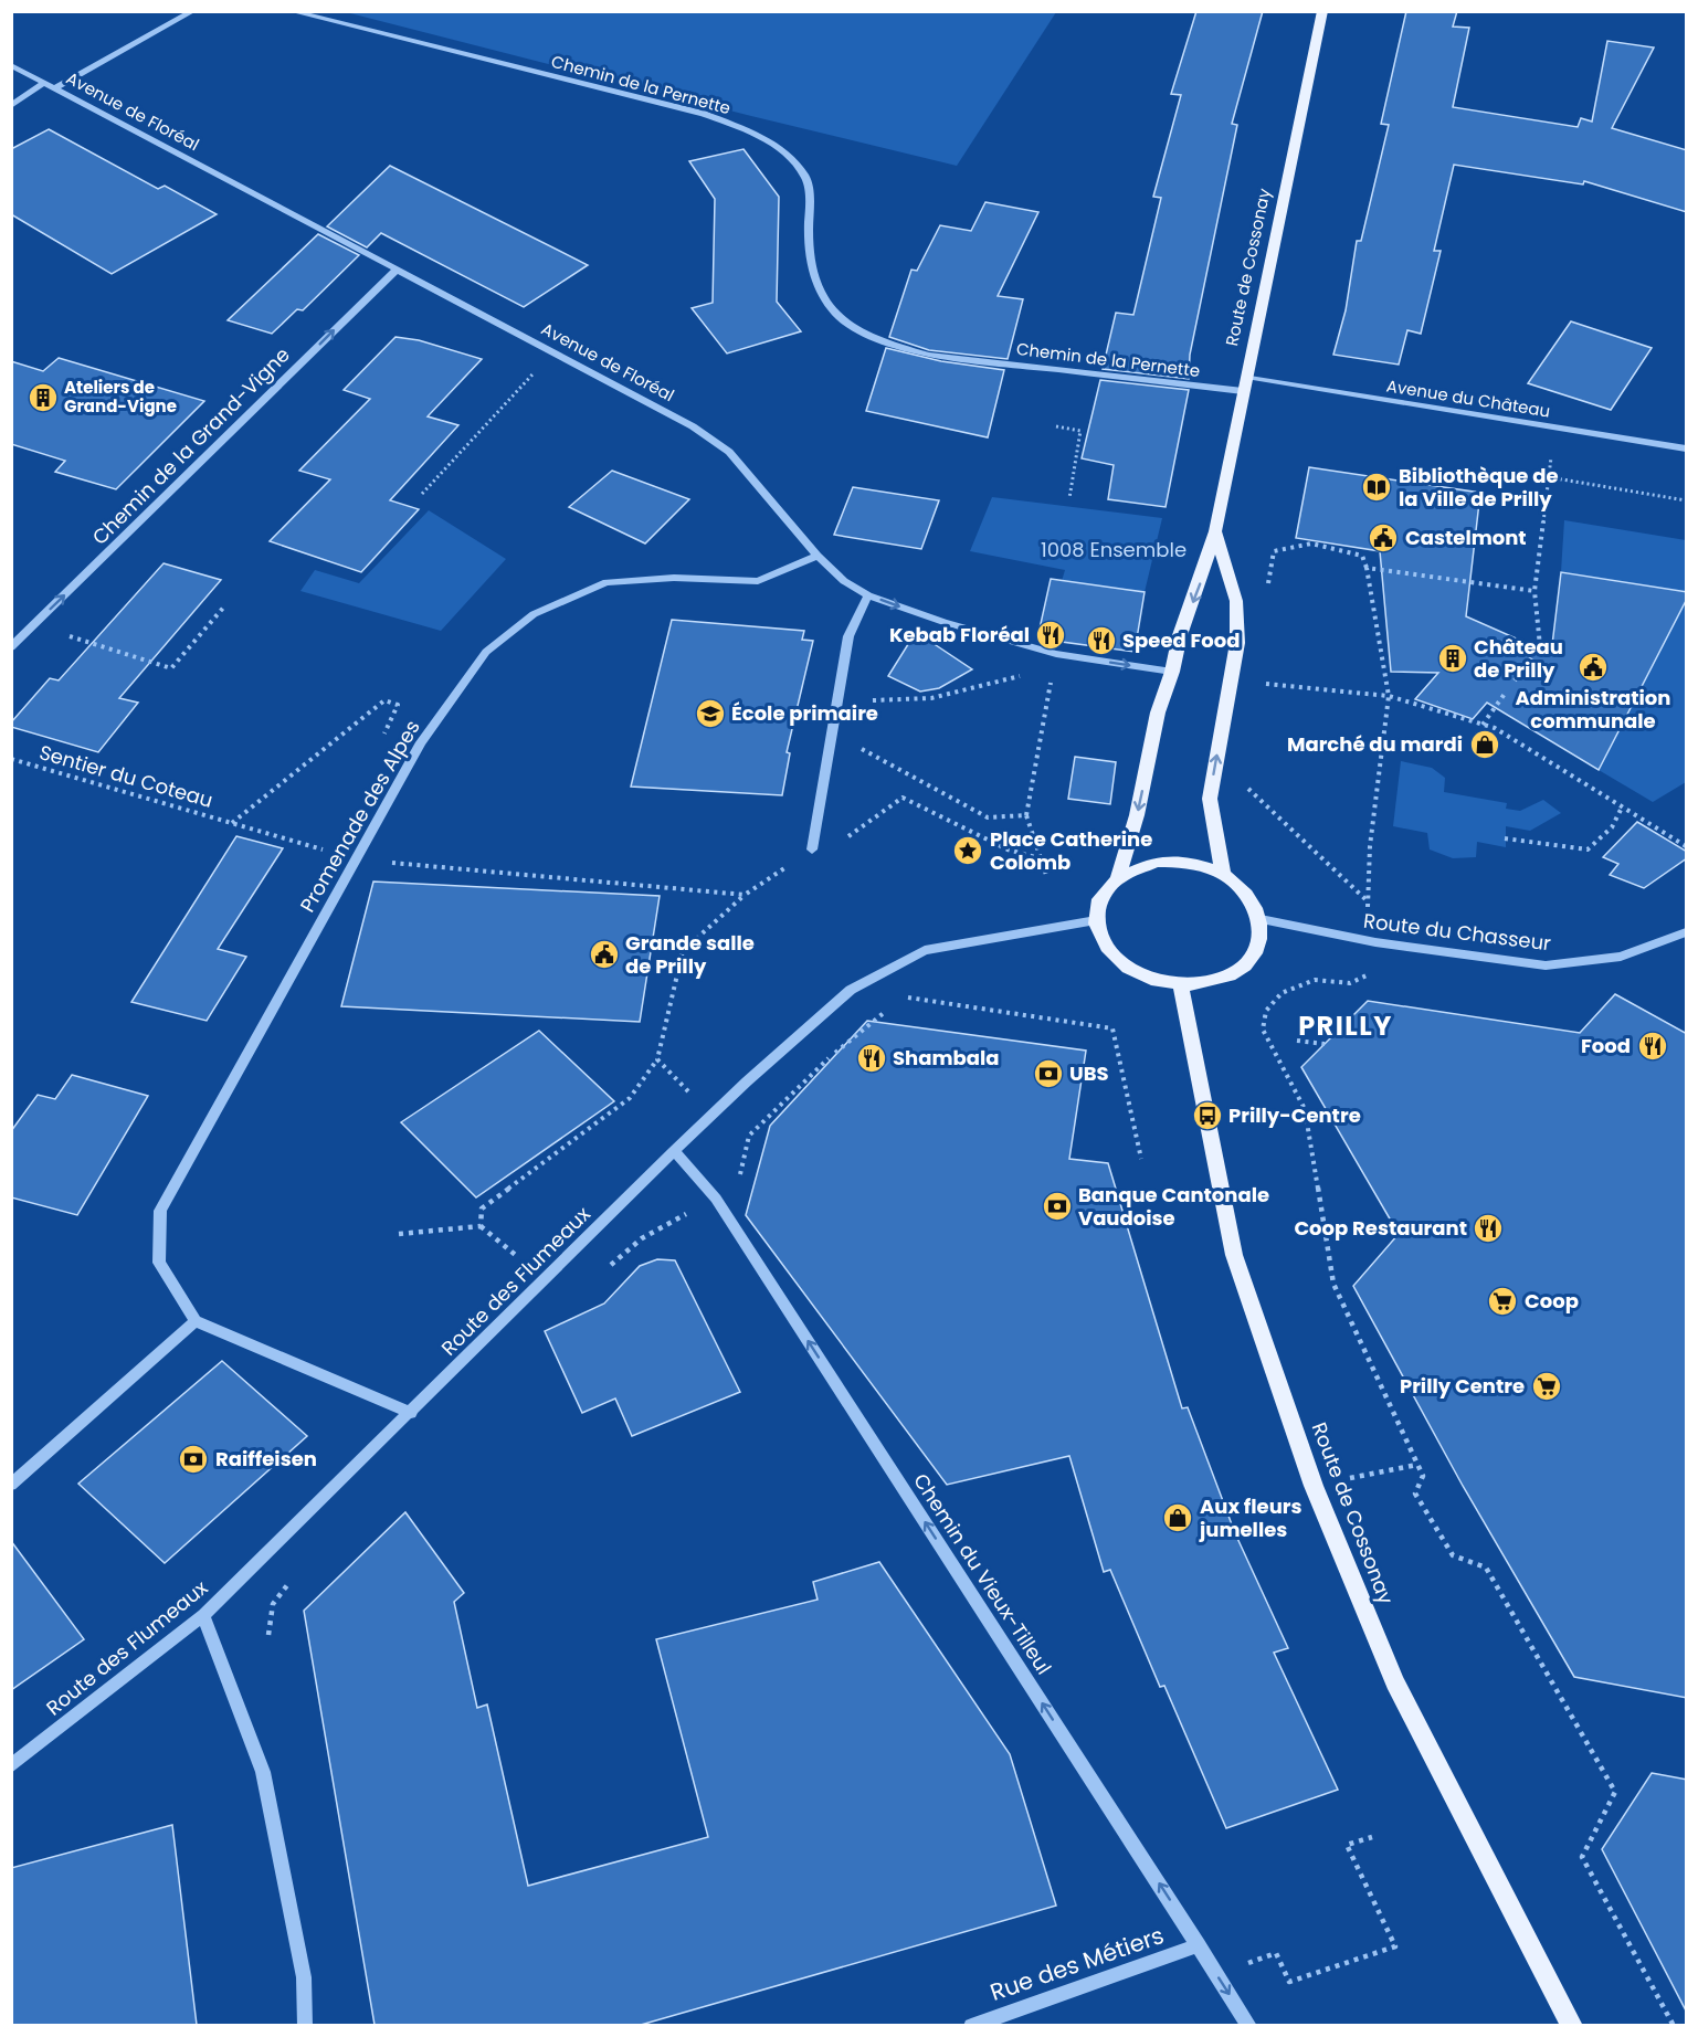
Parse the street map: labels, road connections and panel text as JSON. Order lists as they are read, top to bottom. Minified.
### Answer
{"streets":{"main road":["Route de Cossonay"],"street":["Chemin de la Pernette","Avenue de Floréal","Avenue du Château","Chemin de la Grand-Vigne","Promenade des Alpes","Route du Chasseur","Route des Flumeaux","Chemin du Vieux-Tilleul","Rue des Métiers"],"path":["Sentier du Coteau"]},"crossings":[["Chemin de la Pernette","Route de Cossonay"],["Chemin de la Pernette","Avenue du Château"],["Avenue de Floréal","Route de Cossonay"],["Avenue de Floréal","Chemin de la Grand-Vigne"],["Avenue de Floréal","Promenade des Alpes"],["Route de Cossonay","Avenue du Château"],["Route de Cossonay","Route du Chasseur"],["Route de Cossonay","Route des Flumeaux"],["Route du Chasseur","Route des Flumeaux"],["Route des Flumeaux","Chemin du Vieux-Tilleul"],["Chemin du Vieux-Tilleul","Rue des Métiers"]],"one_way":["Chemin de la Grand-Vigne","Chemin du Vieux-Tilleul"],"districts":["PRILLY"],"parks":["1008 Ensemble"],"places":{"building":["Ateliers de Grand-Vigne","Château de Prilly"],"library":["Bibliothèque de la Ville de Prilly"],"public building":["Castelmont","Administration communale","Grande salle de Prilly"],"restaurant":["Kebab Floréal","Speed Food","Food","Shambala","Coop Restaurant"],"school or university":["École primaire"],"shop":["Marché du mardi","Aux fleurs jumelles"],"place":["Place Catherine Colomb"],"bank":["UBS","Banque Cantonale Vaudoise","Raiffeisen"],"bus stop":["Prilly-Centre"],"supermarket":["Coop","Prilly Centre"]}}
